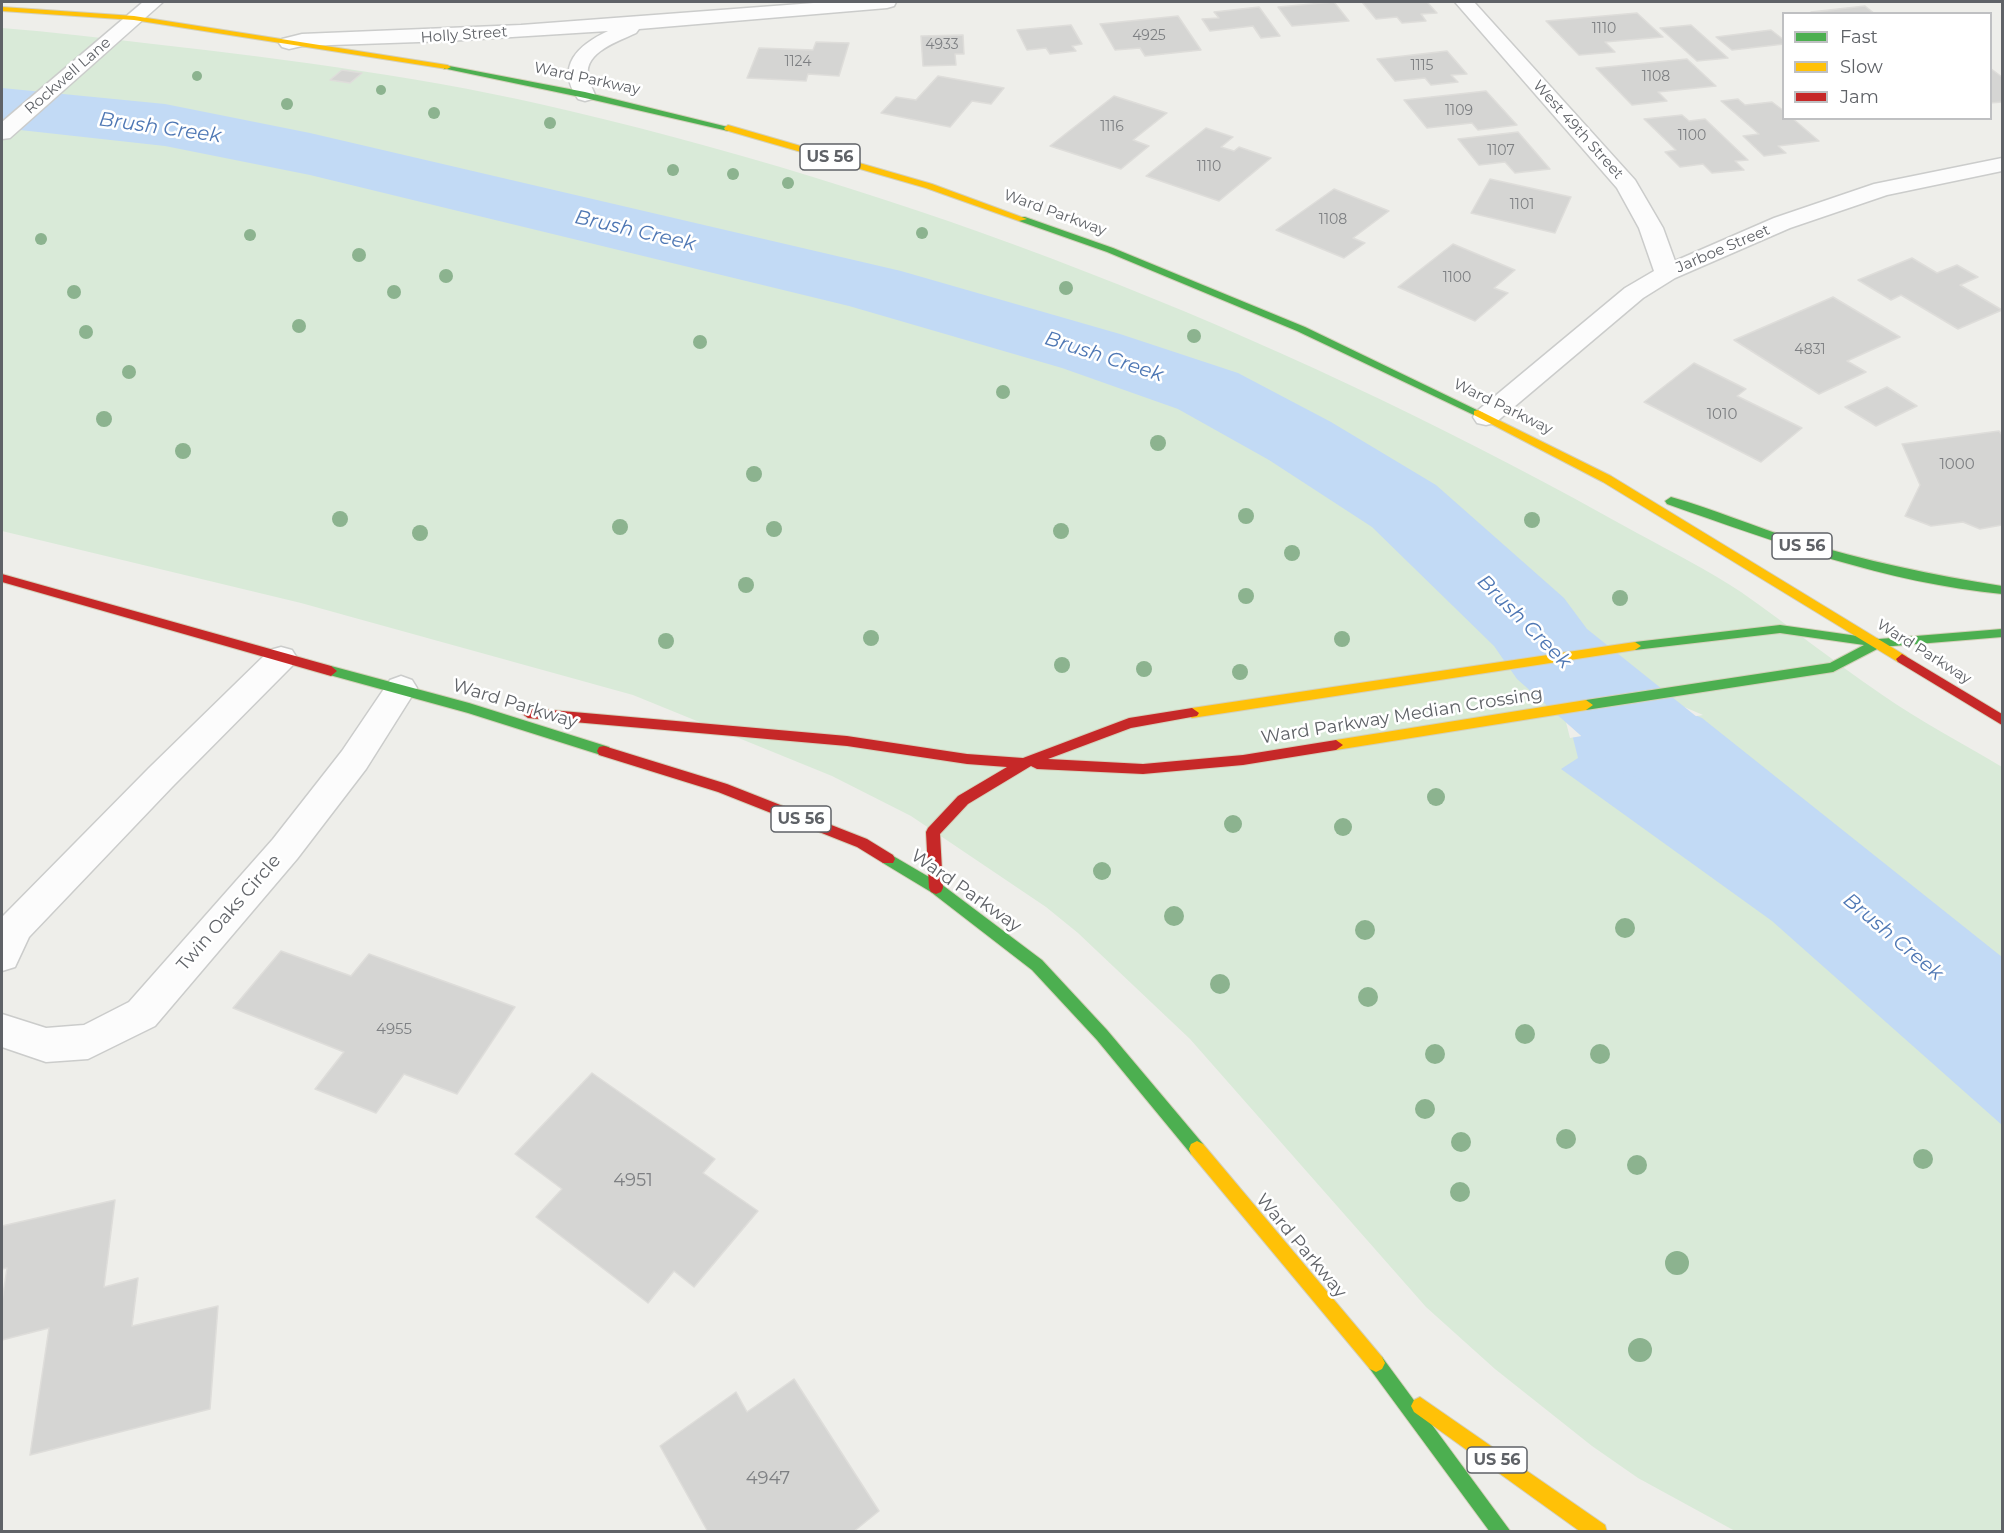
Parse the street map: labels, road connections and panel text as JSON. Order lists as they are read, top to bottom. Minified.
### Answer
{"streets":{"main road":["Ward Parkway","US 56","Ward Parkway Median Crossing"],"street":["Holly Street","Rockwell Lane","West 49th Street","Jarboe Street","Twin Oaks Circle"]},"crossings":[["Holly Street","Ward Parkway"],["Rockwell Lane","Ward Parkway"],["Ward Parkway","US 56"],["Ward Parkway","Jarboe Street"],["Ward Parkway","Ward Parkway Median Crossing"],["Ward Parkway","Twin Oaks Circle"],["West 49th Street","Jarboe Street"]],"water":["Brush Creek"],"house_numbers":["1110","4925","4933","1124","1115","1108","1109","1116","1100","1107","1110","1101","1108","1100","4831","1010","1000","4955","4951","4947"],"legend":["Fast","Slow","Jam"]}
